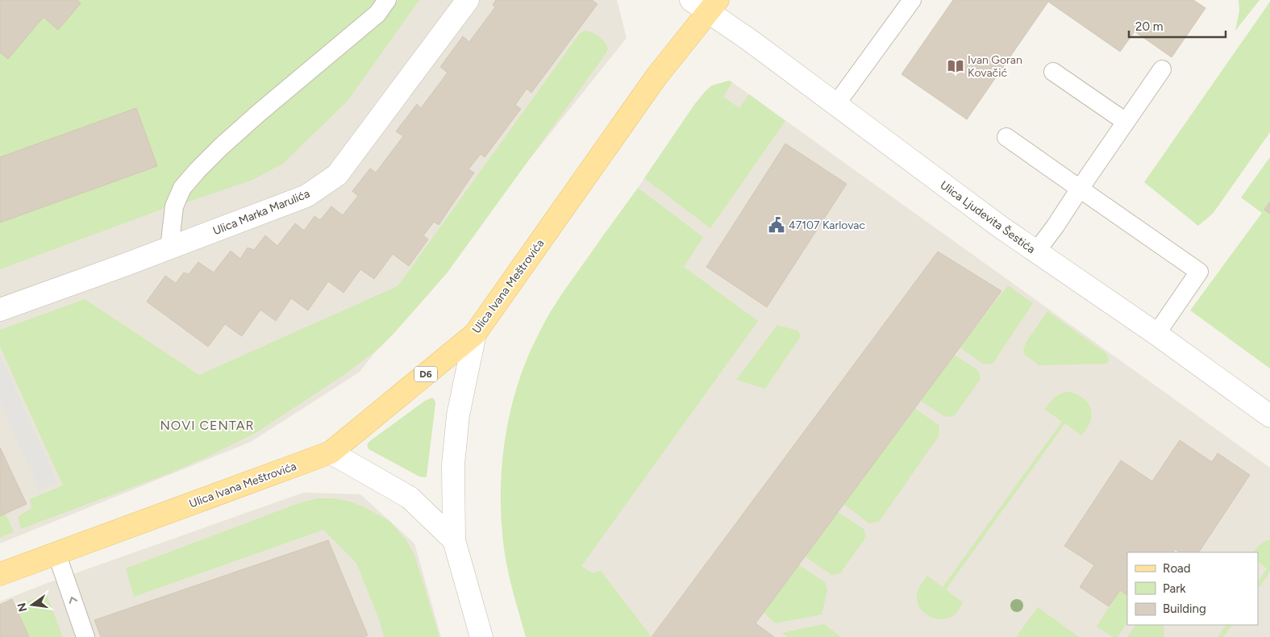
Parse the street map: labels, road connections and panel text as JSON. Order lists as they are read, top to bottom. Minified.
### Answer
{"streets":{"main road":["Ulica Ivana Meštrovića","D6"],"street":["Ulica Marka Marulića","Ulica Ljudevita Šestića"]},"crossings":[["Ulica Ljudevita Šestića","Ulica Ivana Meštrovića"]],"districts":["NOVI CENTAR"],"places":{"library":["Ivan Goran Kovačić"],"public building":["47107 Karlovac"]},"legend":["Road","Park","Building"],"scale_bar":"20 m","north":"left"}
